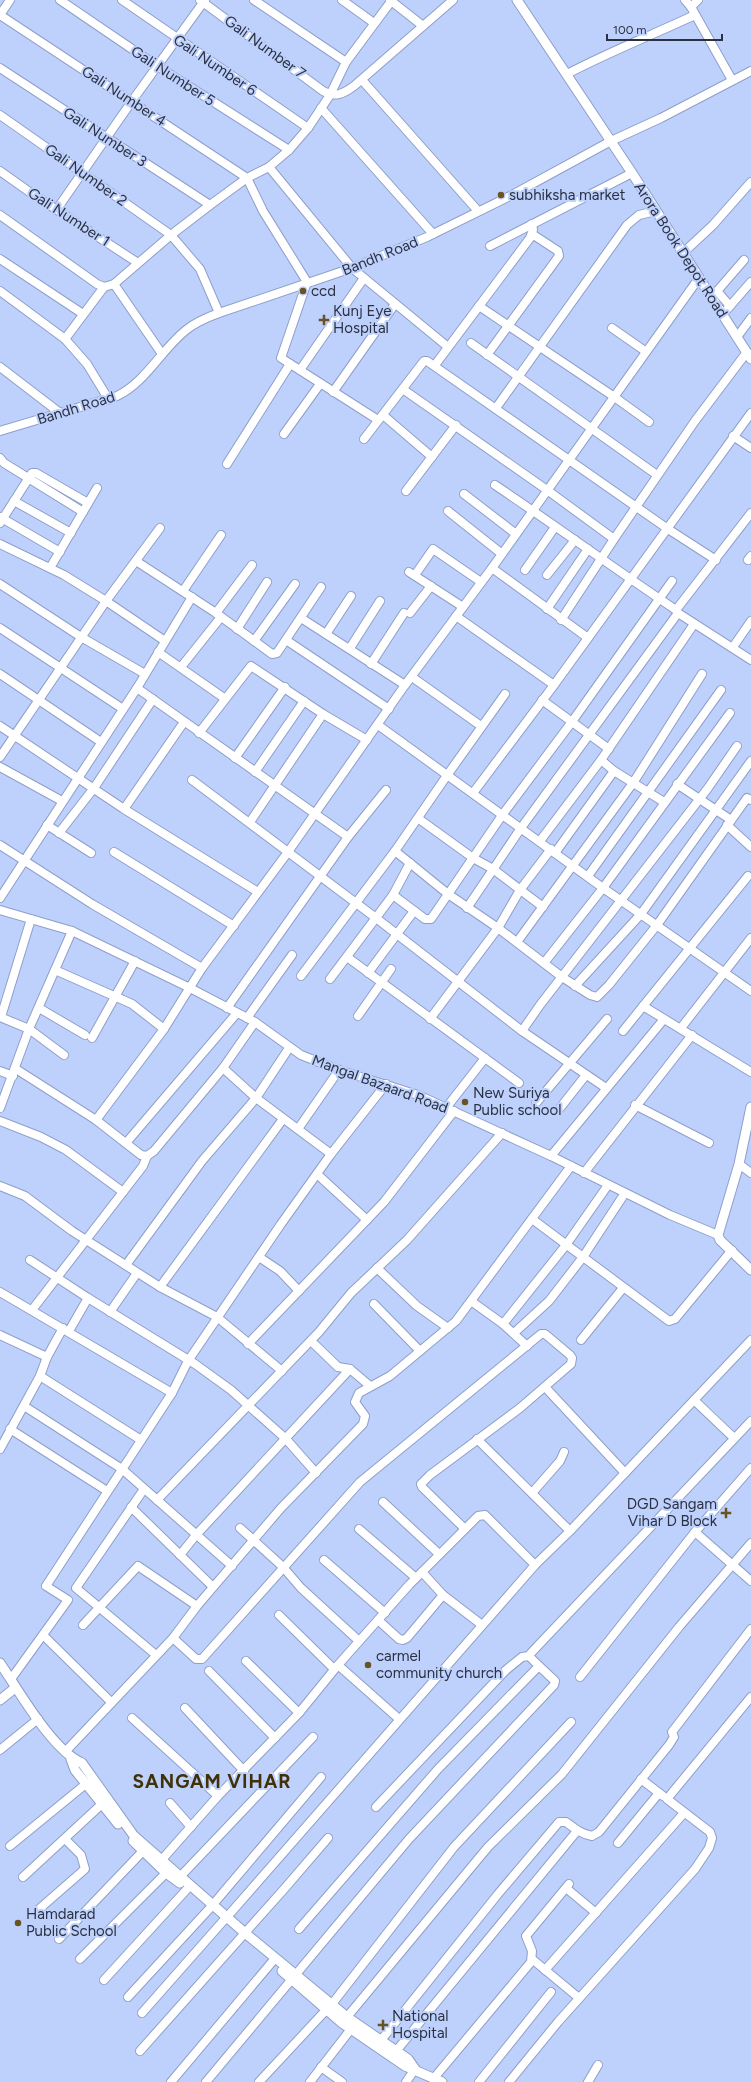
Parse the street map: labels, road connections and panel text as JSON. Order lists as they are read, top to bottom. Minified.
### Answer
{"streets":{"street":["Gali Number 7","Gali Number 6","Gali Number 5","Gali Number 4","Gali Number 3","Gali Number 2","Gali Number 1","Arora Book Depot Road","Bandh Road","Mangal Bazaard Road"]},"crossings":[["Gali Number 2","Bandh Road"],["Arora Book Depot Road","Bandh Road"]],"districts":["SANGAM VIHAR"],"places":{"other":["subhiksha market","ccd","New Suriya Public school","carmel community church","Hamdarad Public School"],"health":["Kunj Eye Hospital","DGD Sangam Vihar D Block","National Hospital"]},"scale_bar":"100 m"}
